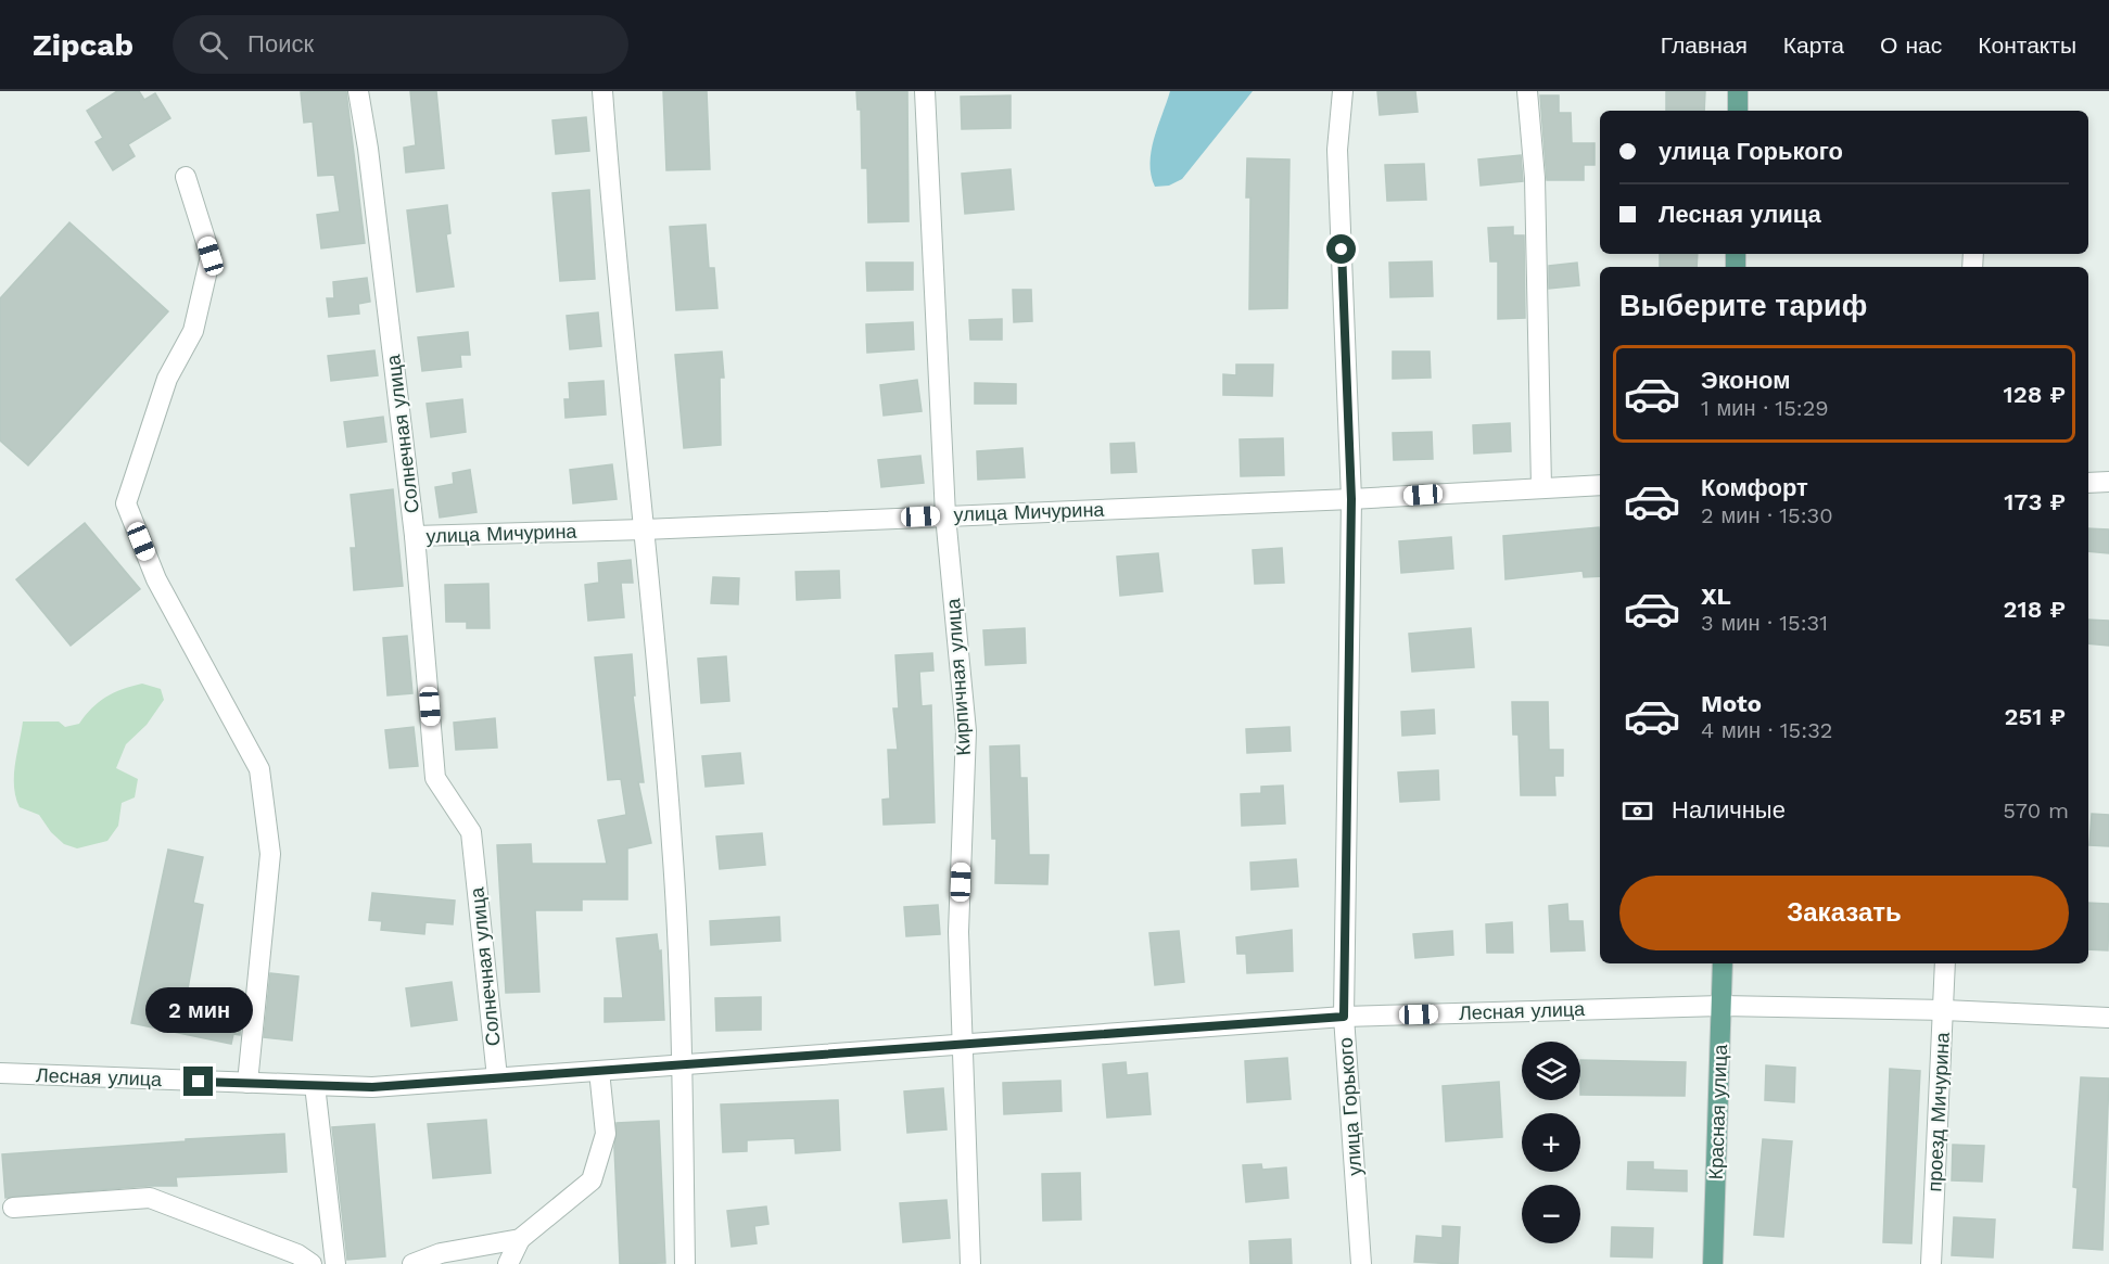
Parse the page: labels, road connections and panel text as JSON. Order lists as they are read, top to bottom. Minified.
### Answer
{"streets":{"main road":["Красная улица"],"street":["Солнечная улица","улица Мичурина","Кирпичная улица","Лесная улица","улица Горького","проезд Мичурина"]},"crossings":[["Солнечная улица","улица Мичурина"],["Солнечная улица","Лесная улица"],["улица Мичурина","Кирпичная улица"],["улица Мичурина","улица Горького"],["Кирпичная улица","Лесная улица"],["Лесная улица","улица Горького"],["Лесная улица","Красная улица"],["Лесная улица","проезд Мичурина"]],"page":{"header":"Zipcab","search":"Поиск","nav":["Главная","Карта","О нас","Контакты"],"banner":["улица Горького","Лесная улица"],"heading":"Выберите тариф","list":[{"name":"Эконом","note":"1 мин · 15:29","value":"128 ₽"},{"name":"Комфорт","note":"2 мин · 15:30","value":"173 ₽"},{"name":"XL","note":"3 мин · 15:31","value":"218 ₽"},{"name":"Moto","note":"4 мин · 15:32","value":"251 ₽"}],"pay":["Наличные","570 m"],"buttons":"Заказать","bubble":"2 мин","map_buttons":["+","−"]}}
